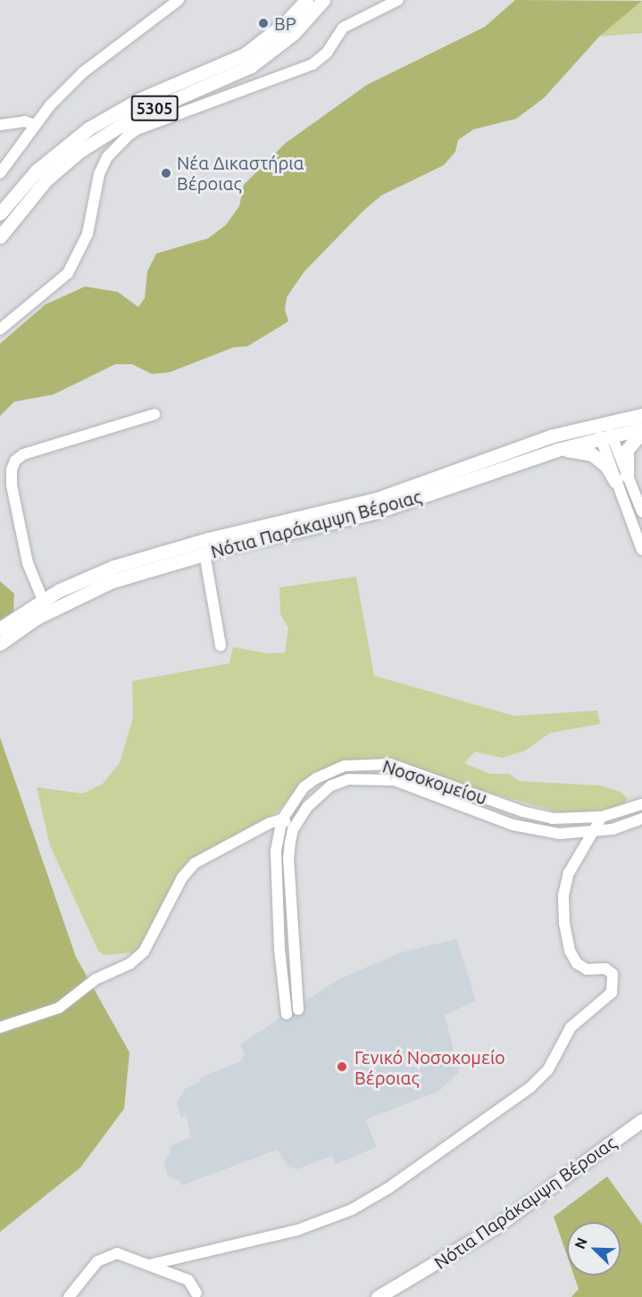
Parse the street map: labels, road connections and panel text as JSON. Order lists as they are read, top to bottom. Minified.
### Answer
{"streets":{"main road":["5305","Νότια Παράκαμψη Βέροιας"],"street":["Νοσοκομείου"]},"places":["BP","Νέα Δικαστήρια Βέροιας","Γενικό Νοσοκομείο Βέροιας"],"north":"top left"}
